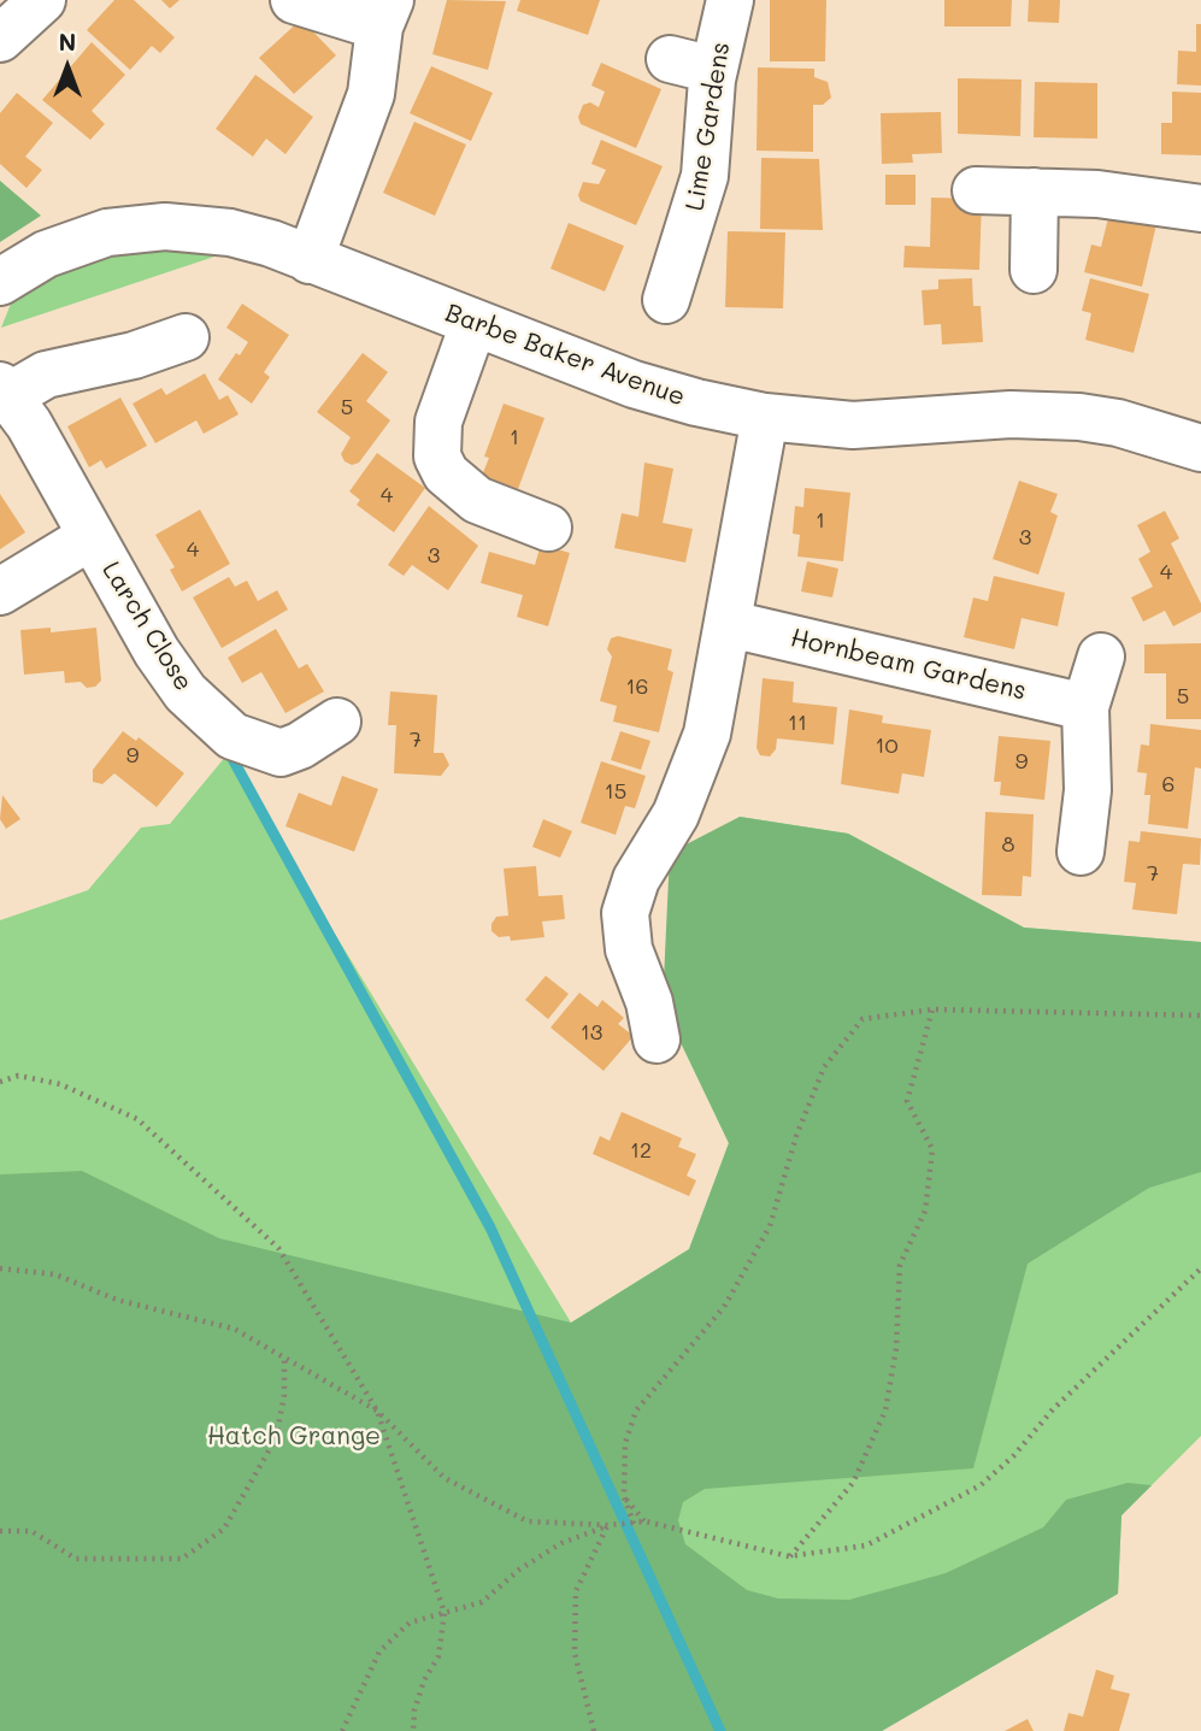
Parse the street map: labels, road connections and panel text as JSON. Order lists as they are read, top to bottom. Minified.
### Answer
{"streets":{"street":["Lime Gardens","Barbe Baker Avenue","Larch Close","Hornbeam Gardens"]},"parks":["Hatch Grange"],"house_numbers":["5","1","4","1","3","4","3","4","16","5","11","7","10","9","9","6","15","8","7","13","12"],"north":"top"}
